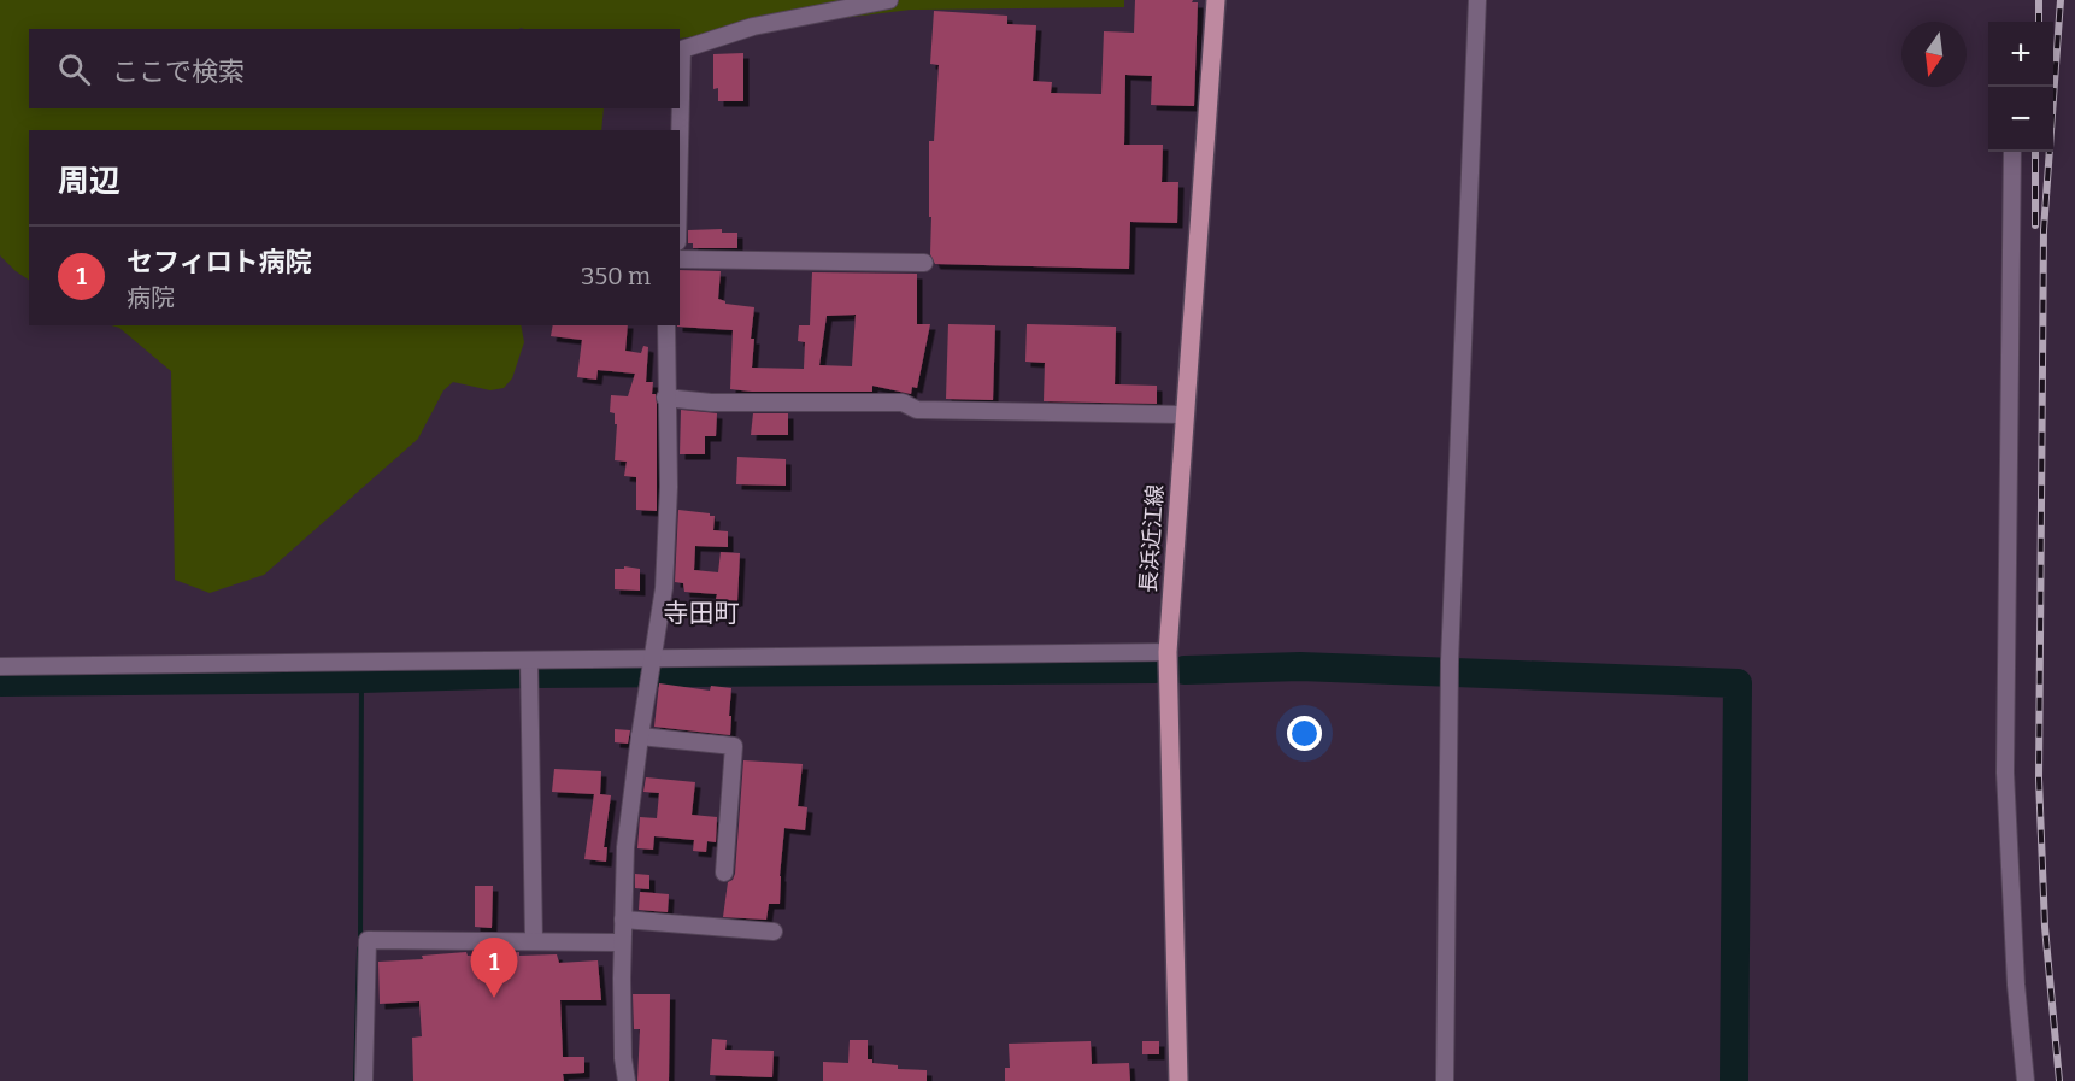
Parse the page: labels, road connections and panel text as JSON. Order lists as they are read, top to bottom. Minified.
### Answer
{"streets":{"main road":["長浜近江線"]},"districts":["寺田町"],"north":"bottom","page":{"map_buttons":["+","−"],"search":"ここで検索","heading":"周辺","list":[{"mark":"1","name":"セフィロト病院","note":"病院","value":"350 m"}],"pins":"1"}}
